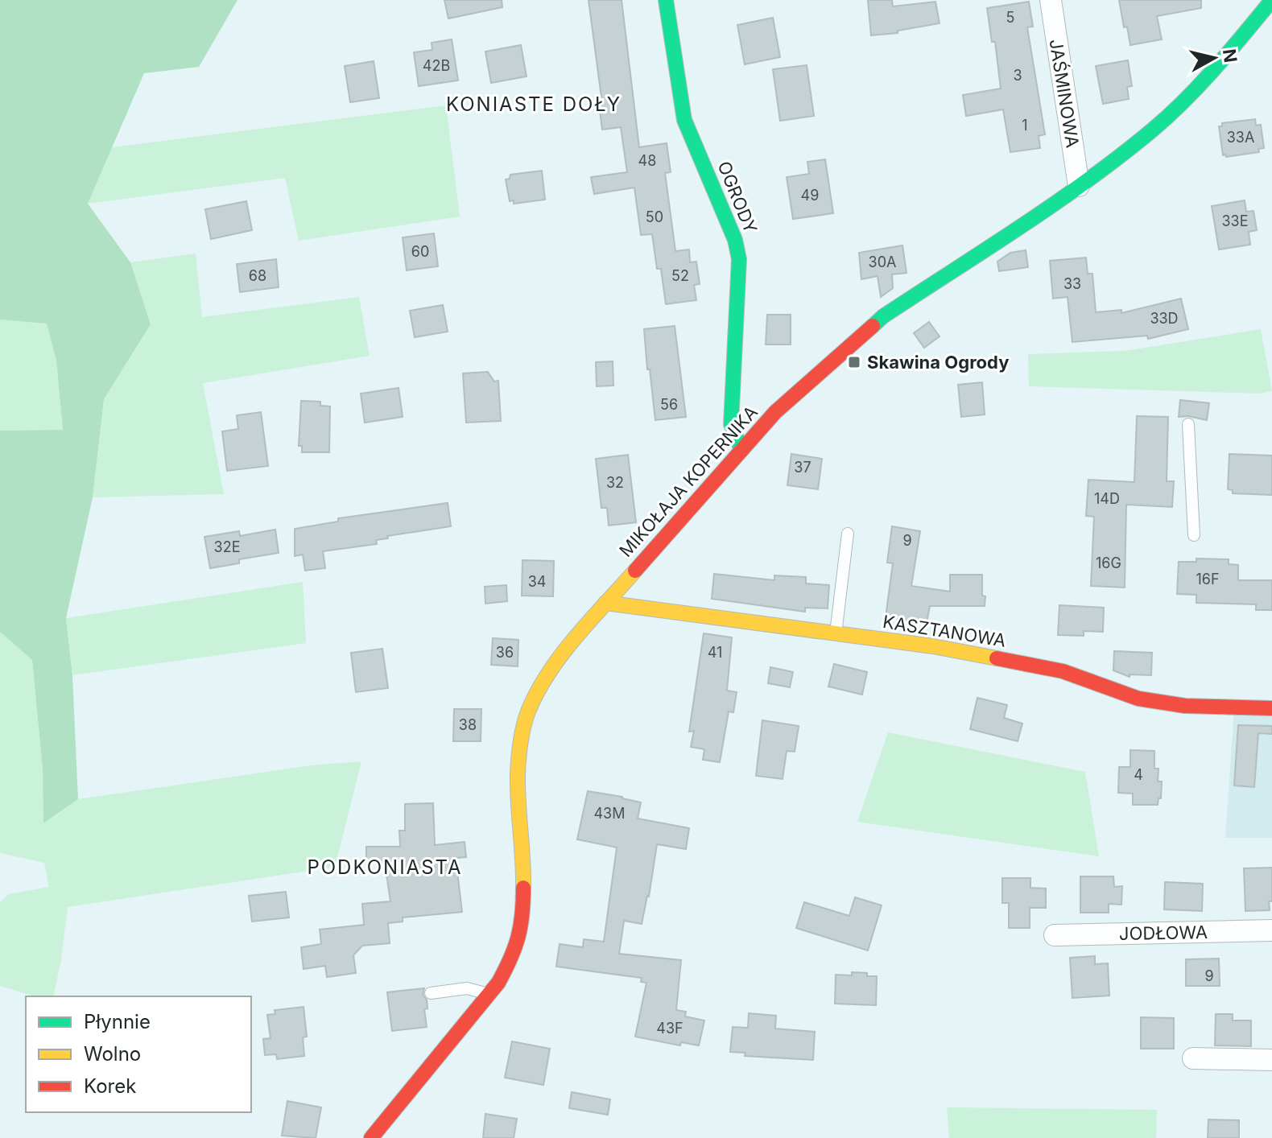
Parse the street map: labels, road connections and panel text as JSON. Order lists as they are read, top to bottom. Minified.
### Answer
{"streets":{"street":["JAŚMINOWA","OGRODY","MIKOŁAJA KOPERNIKA","KASZTANOWA","JODŁOWA"]},"crossings":[["JAŚMINOWA","MIKOŁAJA KOPERNIKA"],["OGRODY","MIKOŁAJA KOPERNIKA"],["MIKOŁAJA KOPERNIKA","KASZTANOWA"]],"districts":["KONIASTE DOŁY","PODKONIASTA"],"places":{"transit":["Skawina Ogrody"]},"house_numbers":["5","42B","3","1","33A","48","49","50","33E","60","30A","68","52","33","33D","56","37","32","14D","9","32E","16G","16F","34","36","41","38","4","43M","9","43F"],"legend":["Płynnie","Wolno","Korek"],"north":"right"}
